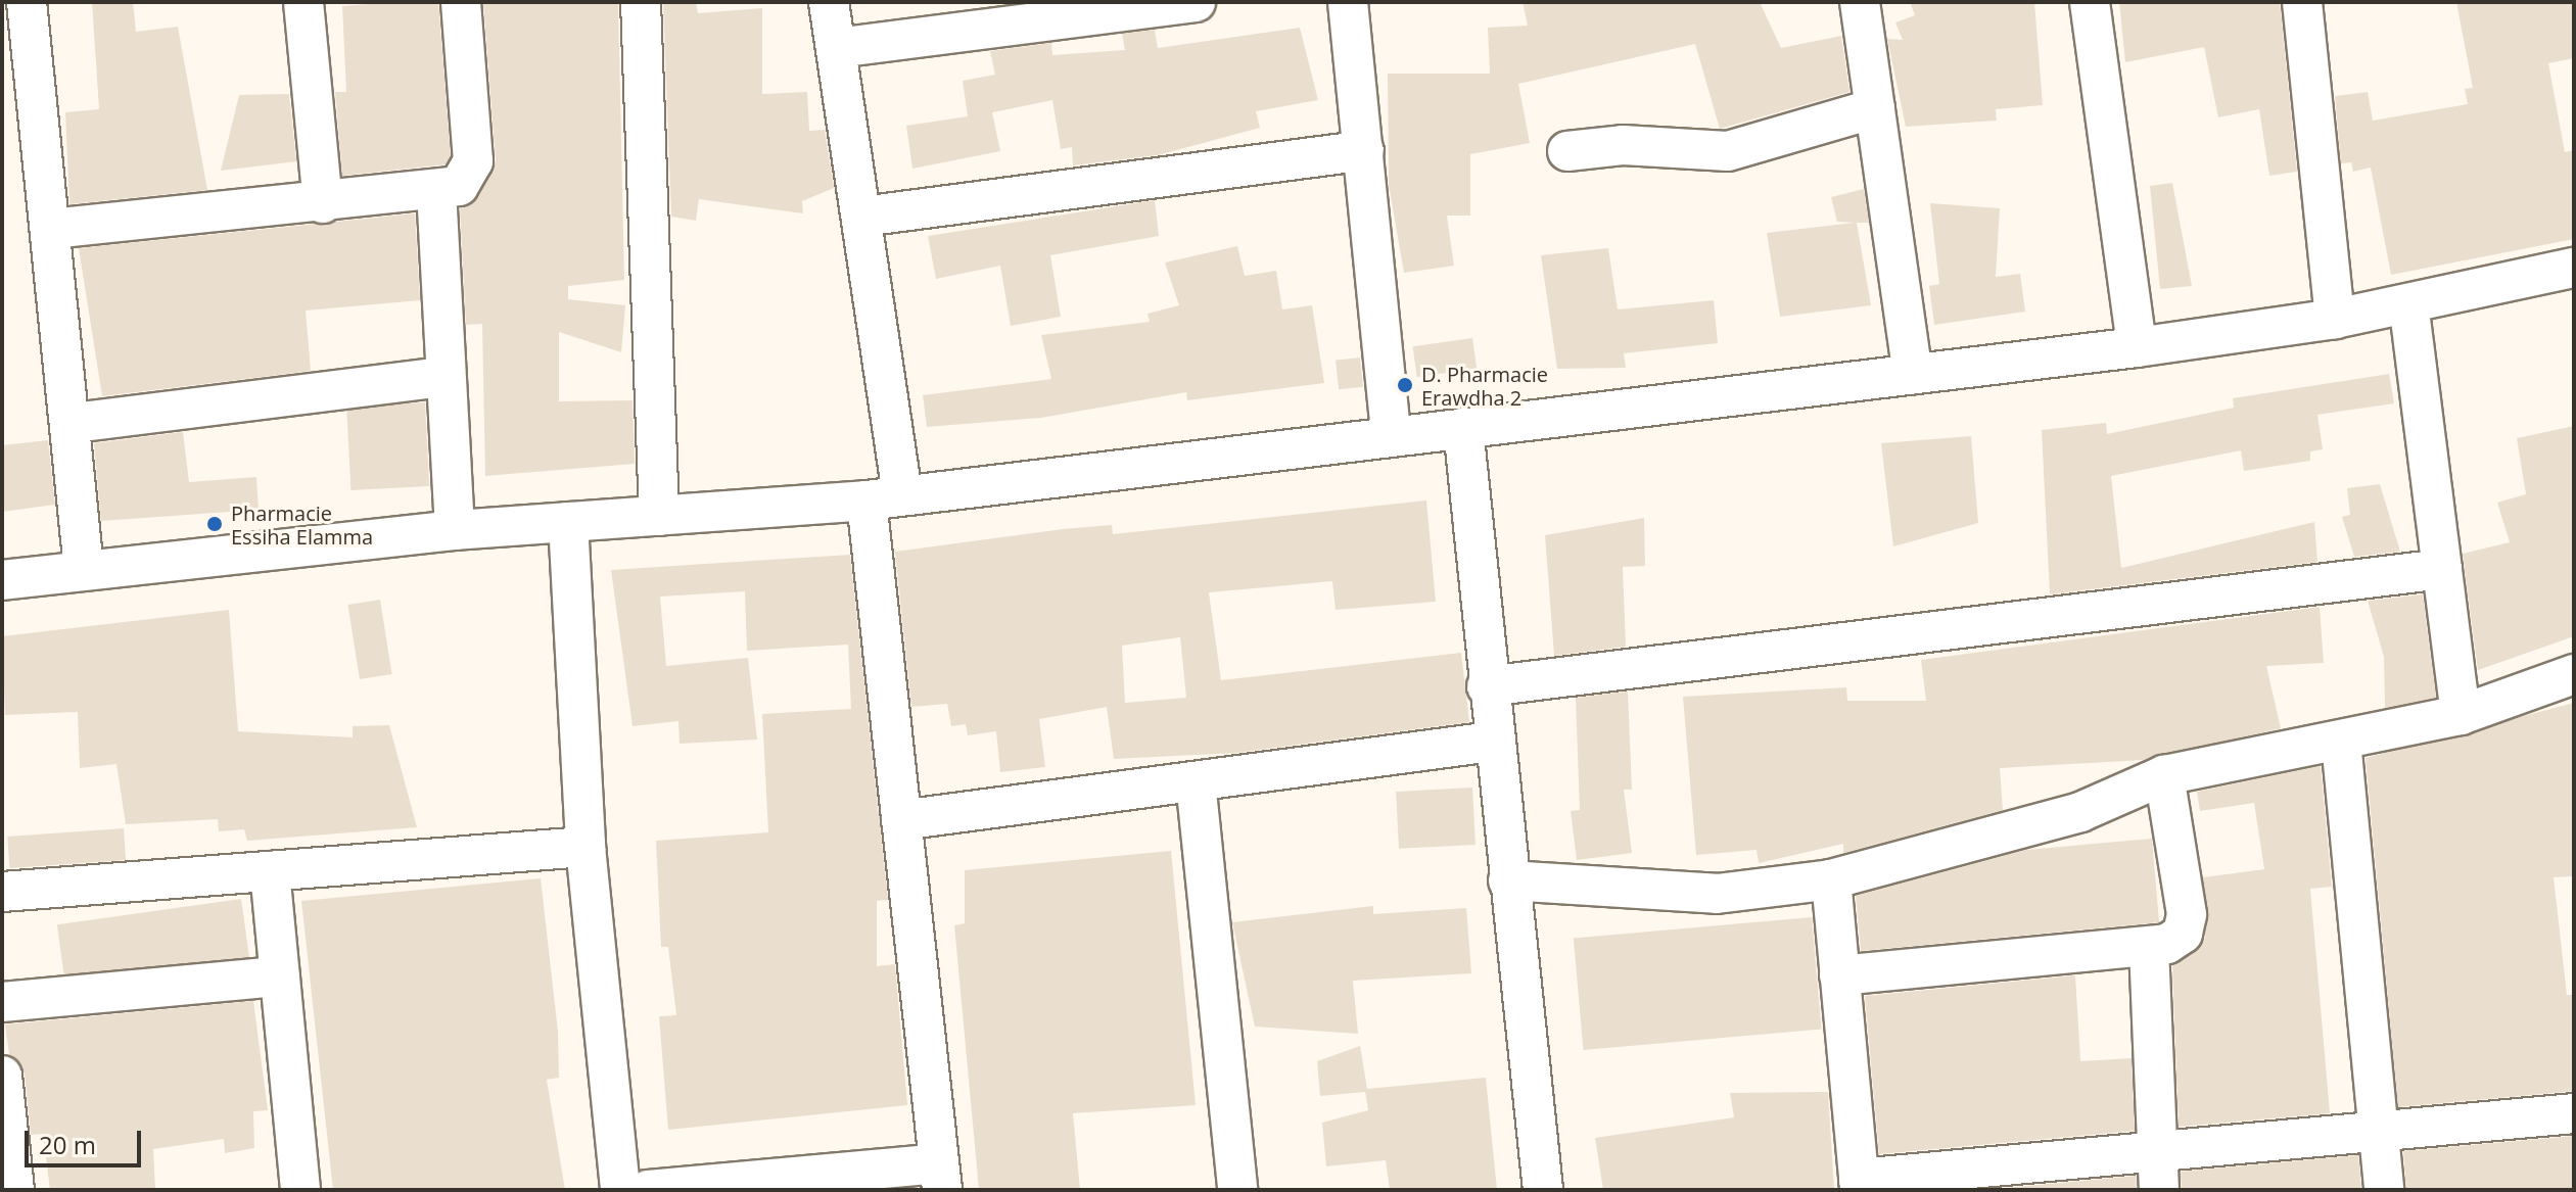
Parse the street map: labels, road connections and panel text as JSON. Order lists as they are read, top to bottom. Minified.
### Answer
{"places":["D. Pharmacie Erawdha 2","Pharmacie Essiha Elamma"],"scale_bar":"20 m"}
